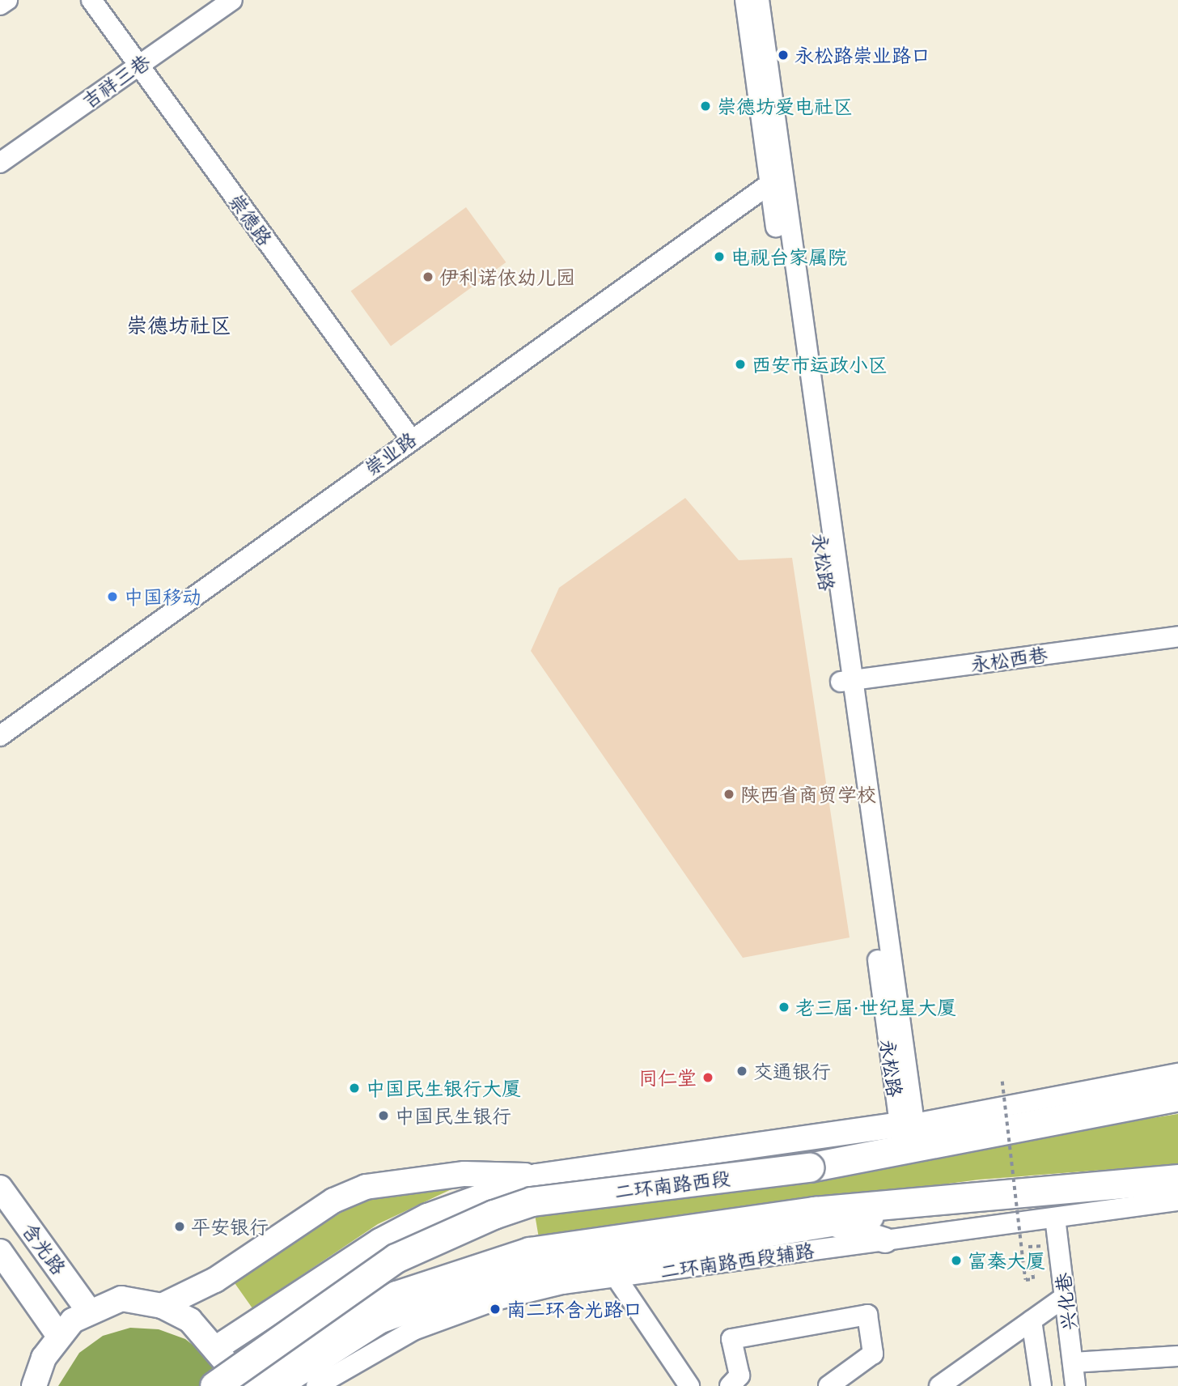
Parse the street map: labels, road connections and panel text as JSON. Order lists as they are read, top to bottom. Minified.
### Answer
{"streets":{"highway":["二环南路西段"],"main road":["含光路"],"street":["吉祥三巷","崇德路","崇业路","永松路","永松西巷","二环南路西段辅路","兴化巷"]},"crossings":[["吉祥三巷","崇德路"],["崇德路","崇业路"],["崇业路","永松路"],["永松路","永松西巷"],["二环南路西段辅路","兴化巷"]],"districts":["崇德坊社区"],"places":["永松路崇业路口","崇德坊爱电社区","电视台家属院","伊利诺依幼儿园","西安市运政小区","中国移动","陕西省商贸学校","老三届·世纪星大厦","交通银行","同仁堂","中国民生银行大厦","中国民生银行","平安银行","富秦大厦","南二环含光路口"]}
